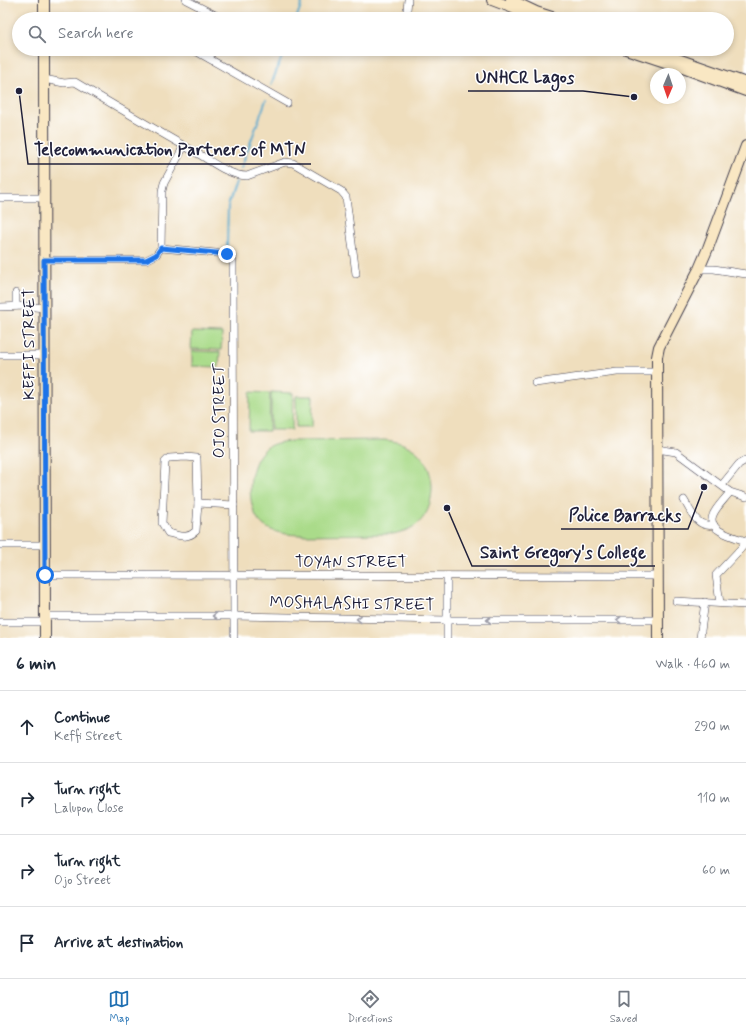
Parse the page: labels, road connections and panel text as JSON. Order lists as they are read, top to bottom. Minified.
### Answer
{"streets":{"main road":["KEFFI STREET"],"street":["OJO STREET","TOYAN STREET","MOSHALASHI STREET"]},"crossings":[["KEFFI STREET","TOYAN STREET"],["KEFFI STREET","MOSHALASHI STREET"],["OJO STREET","TOYAN STREET"],["OJO STREET","MOSHALASHI STREET"]],"one_way":["MOSHALASHI STREET"],"places":["Telecommunication Partners of MTN","UNHCR Lagos","Police Barracks","Saint Gregory's College"],"north":"bottom","page":{"search":"Search here","heading":["6 min","Walk · 460 m"],"list":[["Continue","Keffi Street","290 m"],["Turn right","Lalupon Close","110 m"],["Turn right","Ojo Street","60 m"],"Arrive at destination"],"nav":["Map","Directions","Saved"]}}
